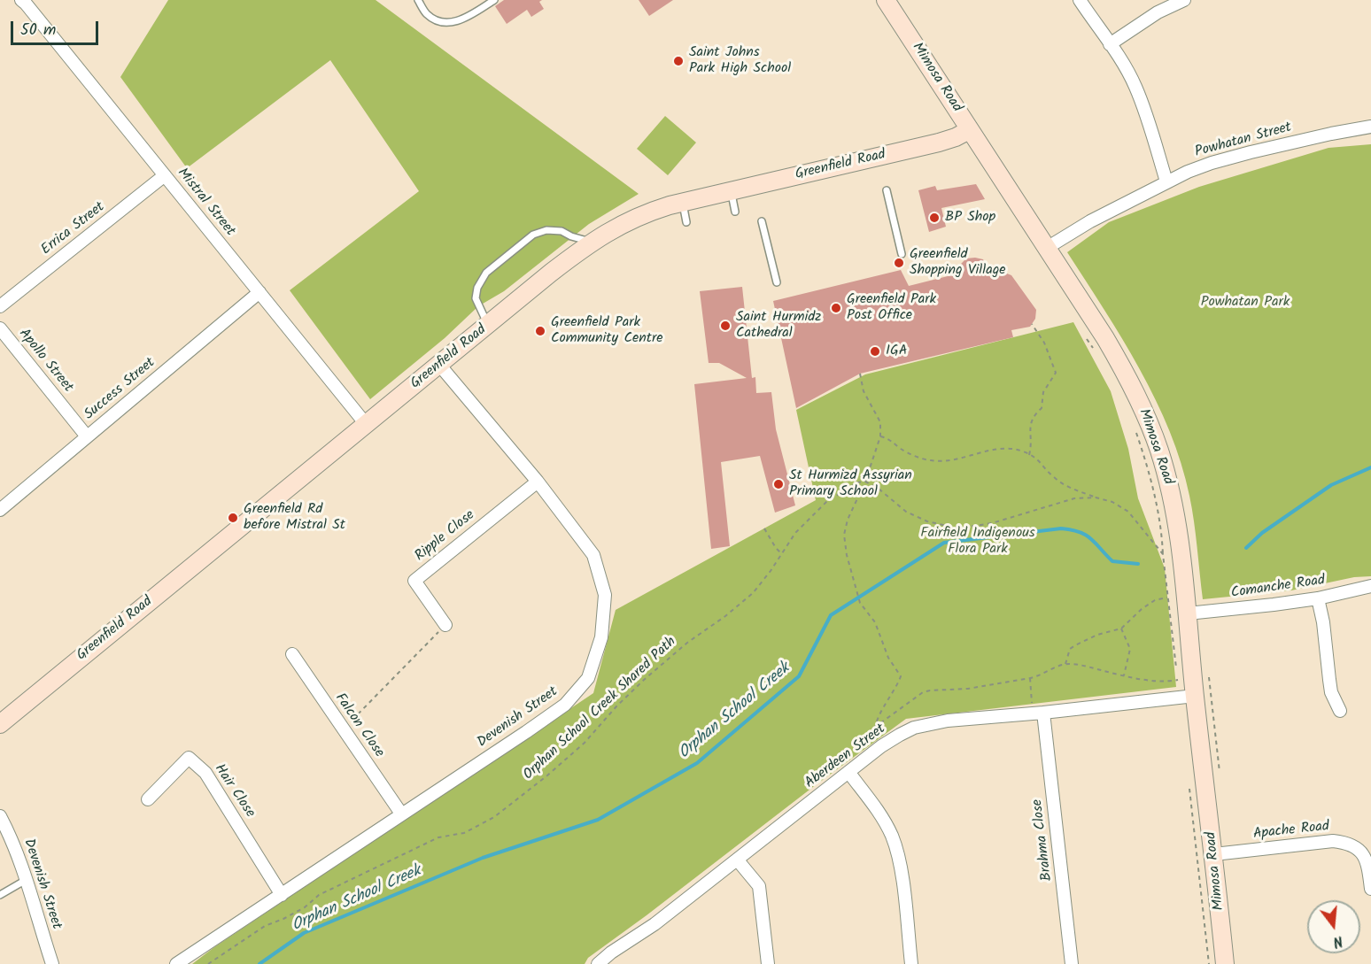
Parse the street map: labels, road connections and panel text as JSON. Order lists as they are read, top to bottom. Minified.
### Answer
{"streets":{"street":["Mimosa Road","Powhatan Street","Greenfield Road","Mistral Street","Errica Street","Apollo Street","Success Street","Ripple Close","Comanche Road","Devenish Street","Falcon Close","Aberdeen Street","Hair Close","Apache Road","Brahma Close"],"path":["Orphan School Creek Shared Path"]},"crossings":[["Mimosa Road","Powhatan Street"],["Mimosa Road","Greenfield Road"],["Mimosa Road","Comanche Road"],["Mimosa Road","Aberdeen Street"],["Mimosa Road","Apache Road"],["Greenfield Road","Mistral Street"],["Greenfield Road","Devenish Street"],["Mistral Street","Errica Street"],["Mistral Street","Success Street"],["Apollo Street","Success Street"],["Ripple Close","Devenish Street"],["Devenish Street","Falcon Close"],["Devenish Street","Hair Close"],["Aberdeen Street","Brahma Close"]],"water":["Orphan School Creek"],"parks":["Powhatan Park","Fairfield Indigenous Flora Park"],"places":["Saint Johns Park High School","BP Shop","Greenfield Shopping Village","Greenfield Park Post Office","Saint Hurmidz Cathedral","Greenfield Park Community Centre","IGA","St Hurmizd Assyrian Primary School","Greenfield Rd before Mistral St"],"scale_bar":"50 m","north":"bottom"}
